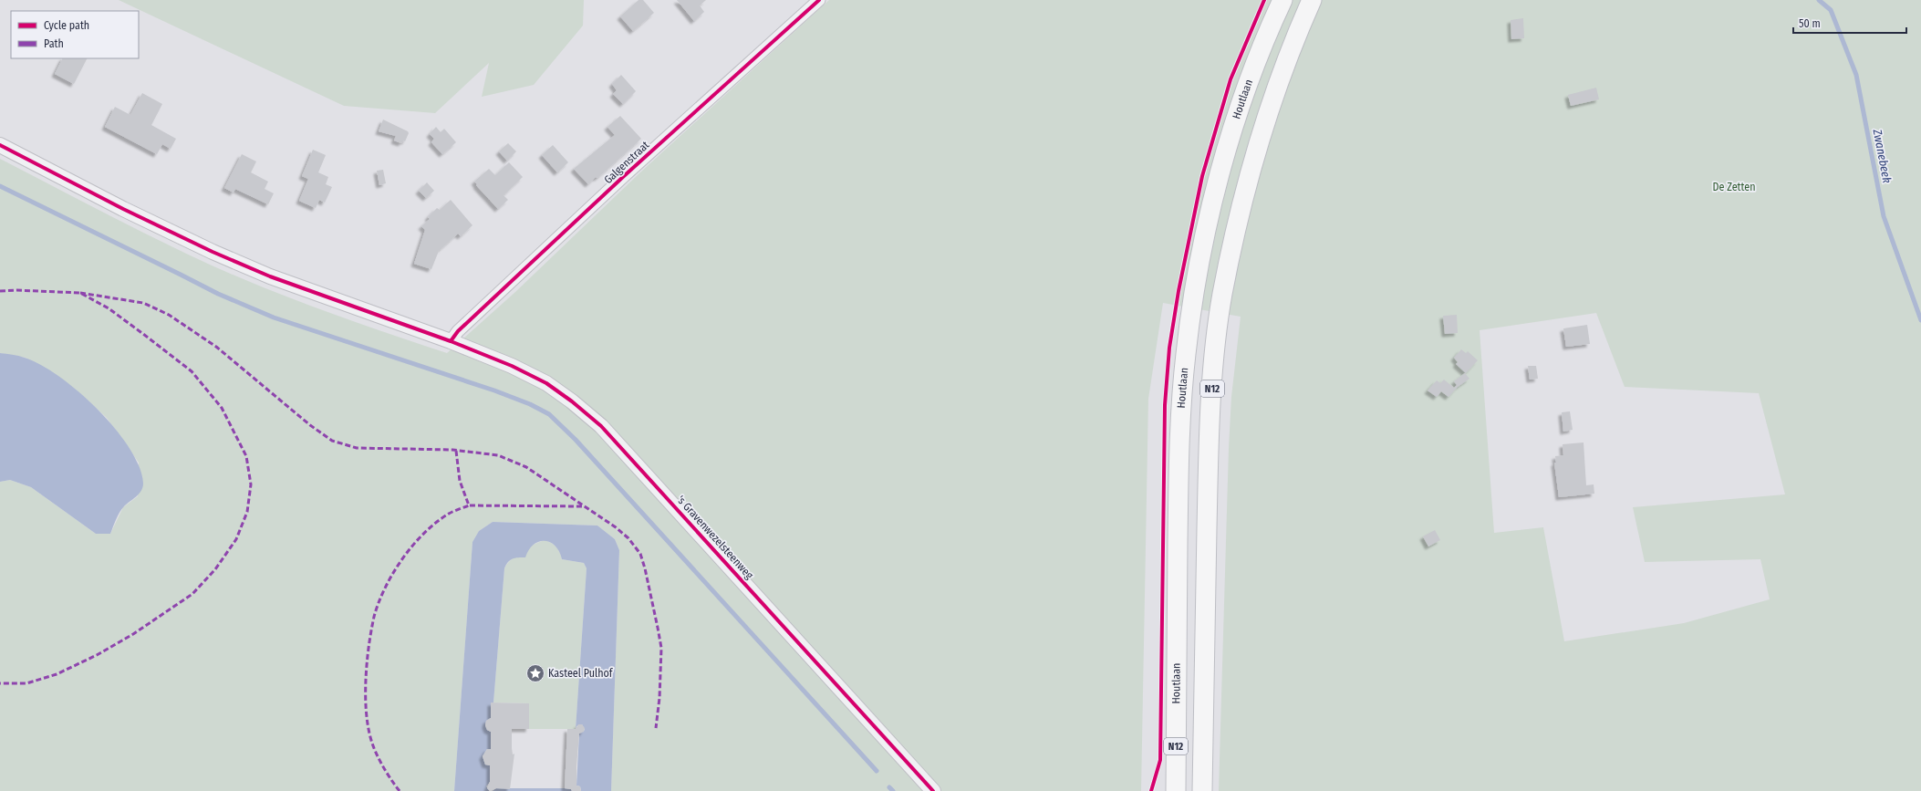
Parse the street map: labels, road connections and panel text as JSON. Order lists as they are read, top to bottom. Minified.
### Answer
{"streets":{"main road":["Houtlaan","N12"],"street":["Galgenstraat","'s Gravenwezelsteenweg"]},"crossings":[["Galgenstraat","'s Gravenwezelsteenweg"]],"water":["Zwanebeek"],"parks":["De Zetten"],"places":{"place":["Kasteel Pulhof"]},"legend":["Cycle path","Path"],"scale_bar":"50 m"}
